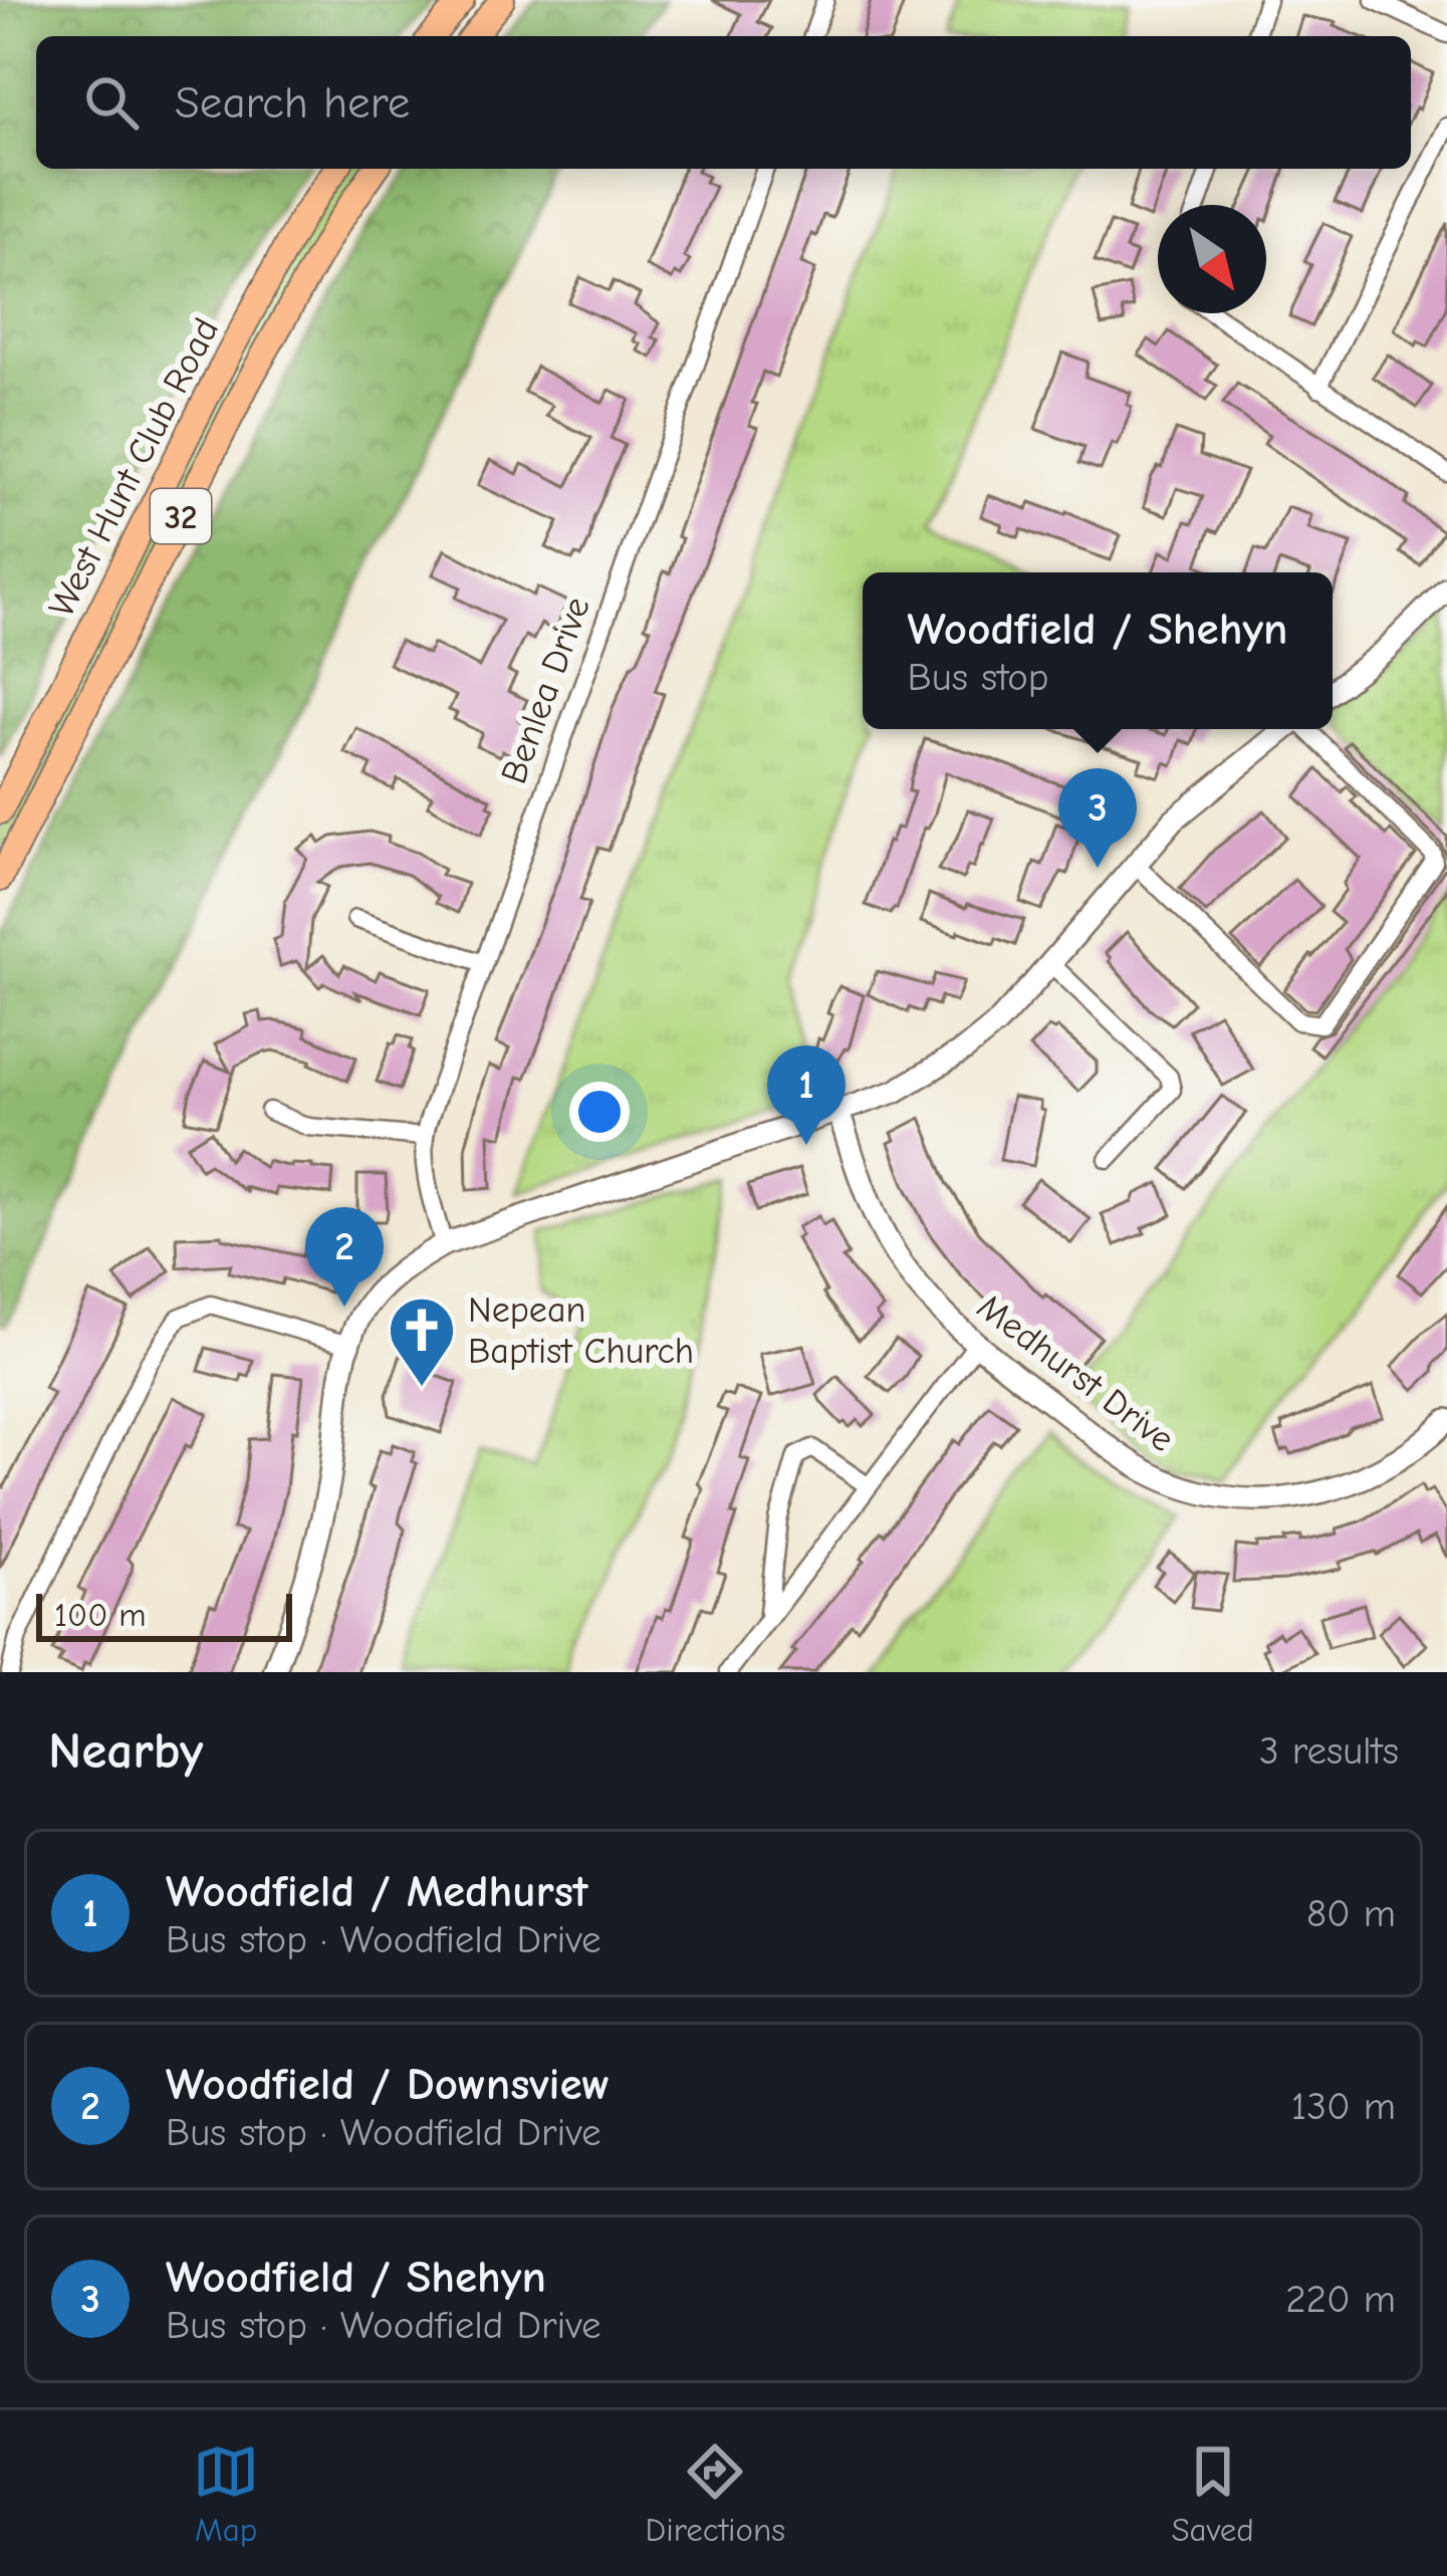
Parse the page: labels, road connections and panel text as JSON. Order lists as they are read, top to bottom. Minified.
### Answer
{"streets":{"main road":["West Hunt Club Road","32"],"street":["Benlea Drive","Medhurst Drive"]},"places":{"church":["Nepean Baptist Church"]},"scale_bar":"100 m","north":"bottom right","page":{"search":"Search here","popup":["Woodfield / Shehyn","Bus stop"],"pins":["3","1","2"],"scale":"100 m","heading":["Nearby","3 results"],"list":[{"mark":"1","name":"Woodfield / Medhurst","note":"Bus stop · Woodfield Drive","value":"80 m"},{"mark":"2","name":"Woodfield / Downsview","note":"Bus stop · Woodfield Drive","value":"130 m"},{"mark":"3","name":"Woodfield / Shehyn","note":"Bus stop · Woodfield Drive","value":"220 m"}],"nav":["Map","Directions","Saved"]}}
